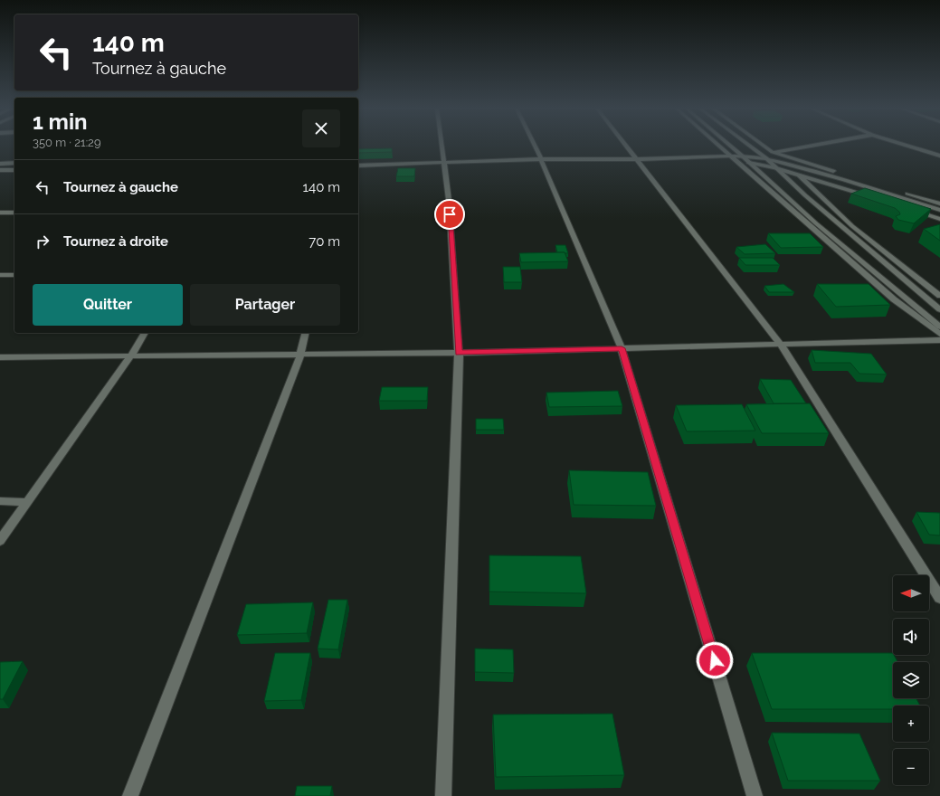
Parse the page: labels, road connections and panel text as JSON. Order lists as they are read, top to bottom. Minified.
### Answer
{"north":"left","page":{"turn":["140 m","Tournez à gauche"],"heading":["1 min","350 m · 21:29"],"list":[{"name":"Tournez à gauche","value":"140 m"},{"name":"Tournez à droite","value":"70 m"}],"buttons":["Quitter","Partager"],"map_buttons":["+","−"]}}
